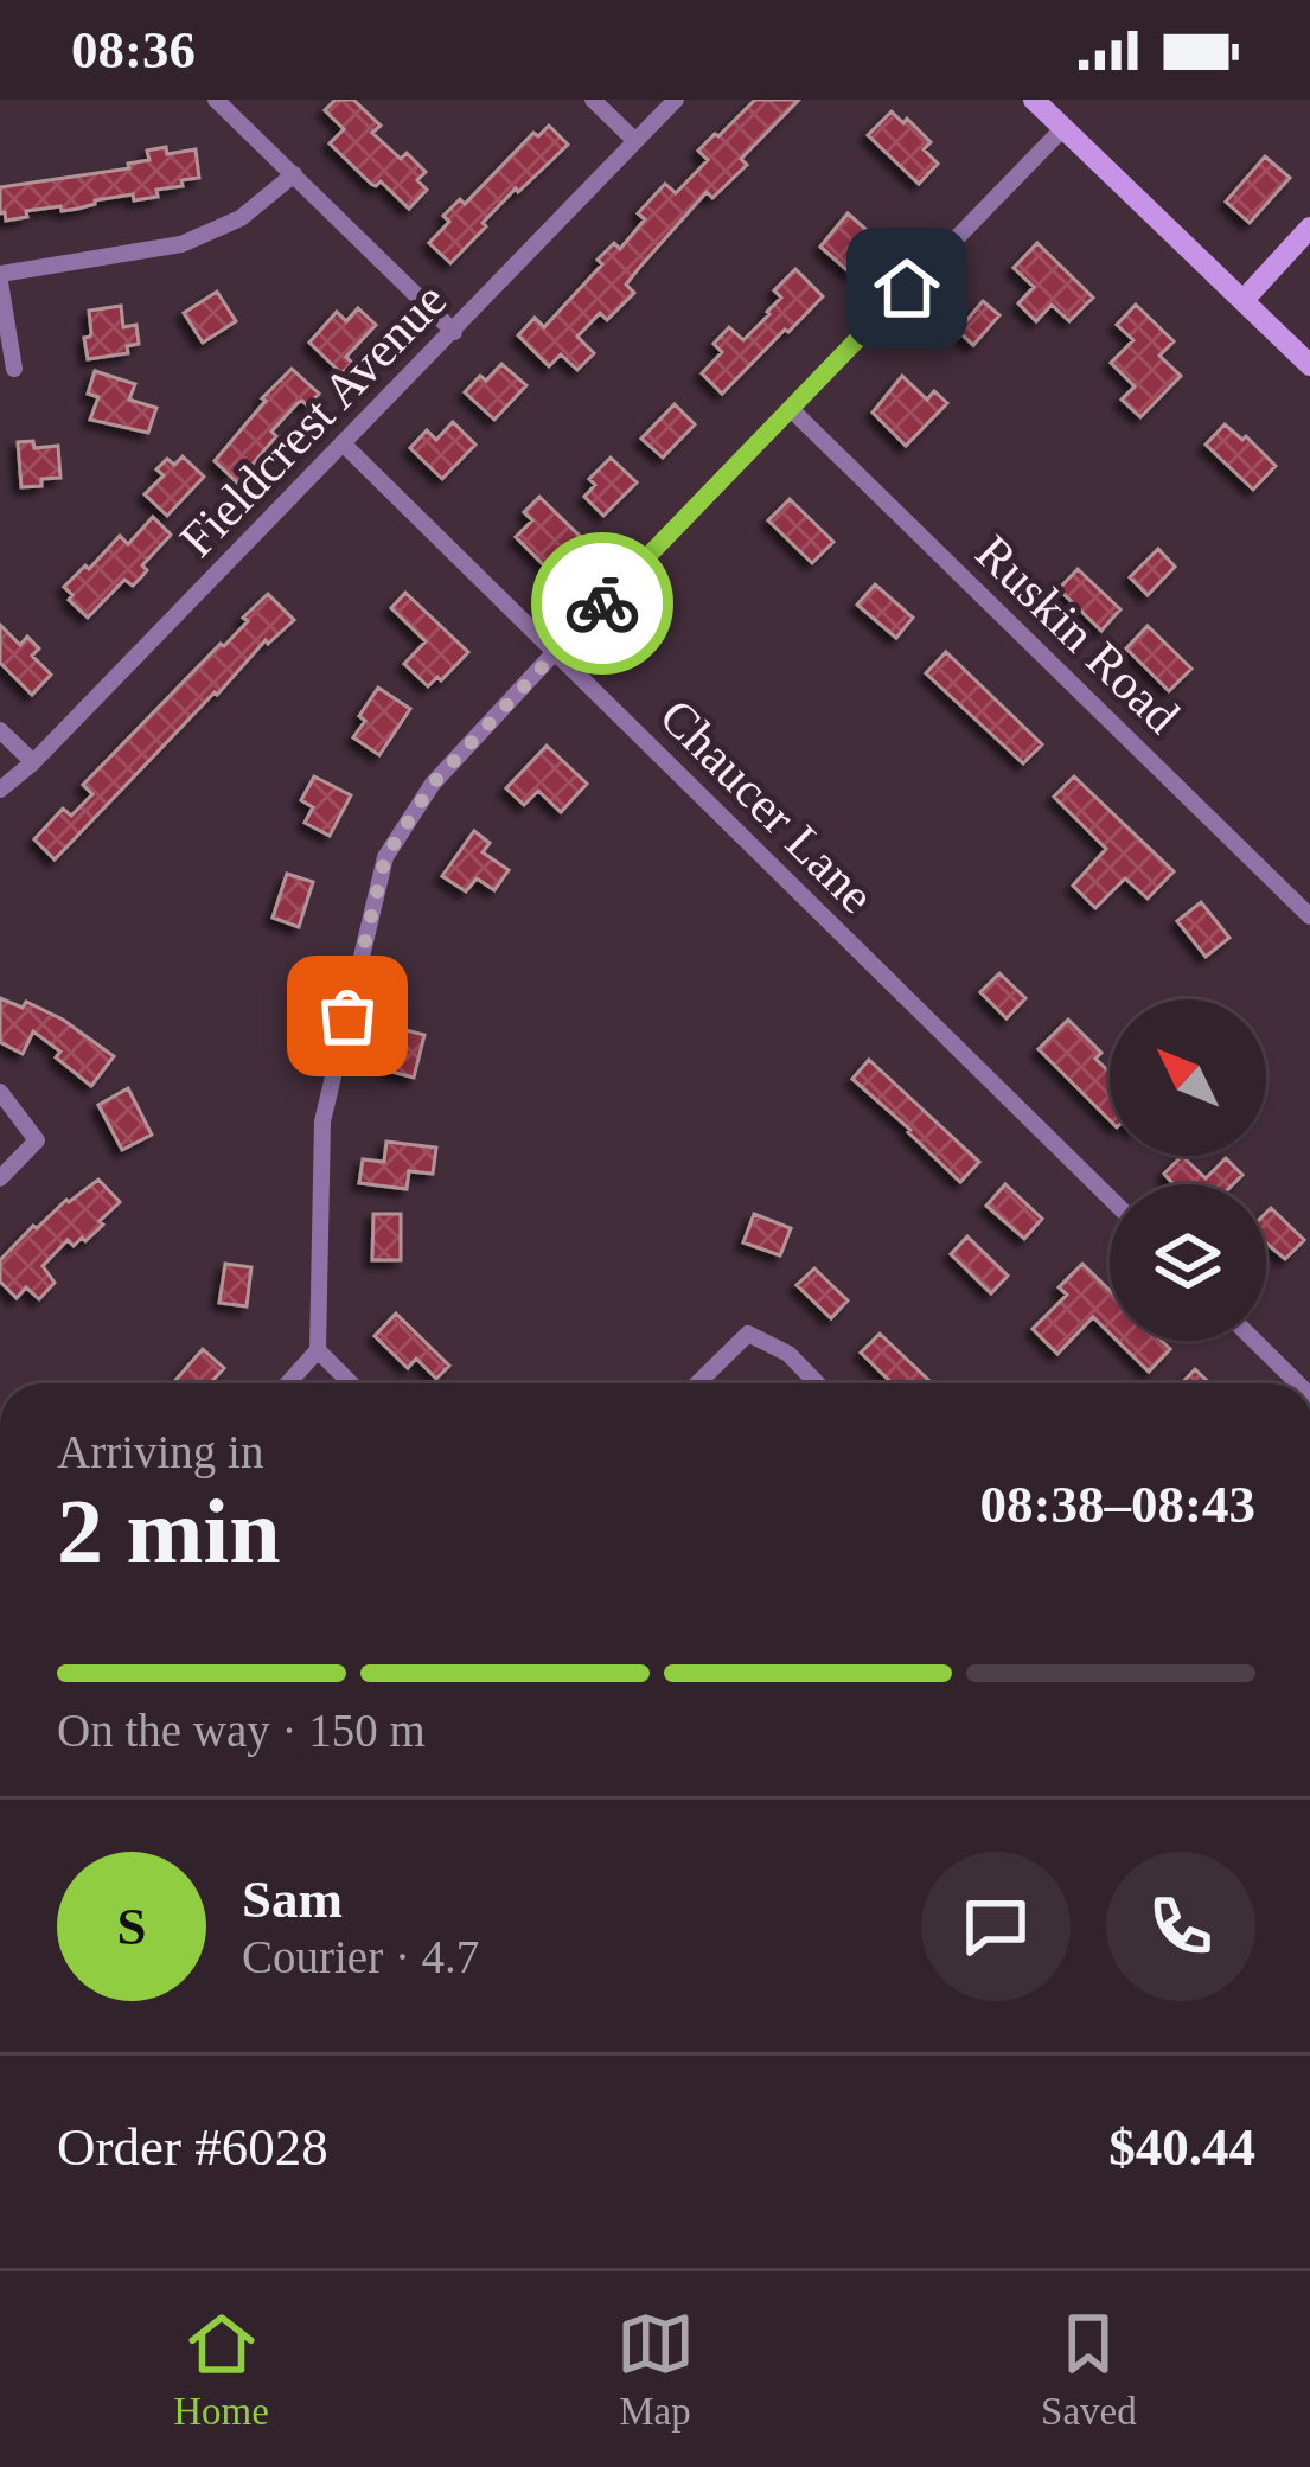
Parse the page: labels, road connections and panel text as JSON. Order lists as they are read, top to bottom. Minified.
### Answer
{"streets":{"street":["Fieldcrest Avenue","Ruskin Road","Chaucer Lane"]},"crossings":[["Fieldcrest Avenue","Chaucer Lane"]],"north":"top left","page":{"status":"08:36","heading":["2 min","Arriving in","08:38–08:43"],"panel":["Sam","Courier · 4.7","Order #6028","$40.44"],"bar":"On the way · 150 m","round":"S","tabs":["Home","Map","Saved"]}}
